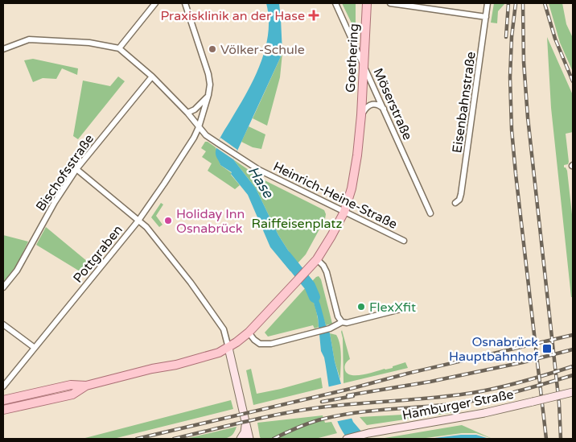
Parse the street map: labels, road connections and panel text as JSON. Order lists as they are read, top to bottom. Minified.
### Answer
{"streets":{"main road":["Goethering"],"street":["Eisenbahnstraße","Möserstraße","Bischofsstraße","Heinrich-Heine-Straße","Pottgraben","Hamburger Straße"]},"crossings":[["Goethering","Möserstraße"],["Goethering","Heinrich-Heine-Straße"],["Bischofsstraße","Heinrich-Heine-Straße"],["Heinrich-Heine-Straße","Pottgraben"]],"water":["Hase"],"parks":["Raiffeisenplatz"],"places":{"health":["Praxisklinik an der Hase"],"other":["Völker-Schule","Holiday Inn Osnabrück","FlexXfit"],"transit":["Osnabrück Hauptbahnhof"]}}
